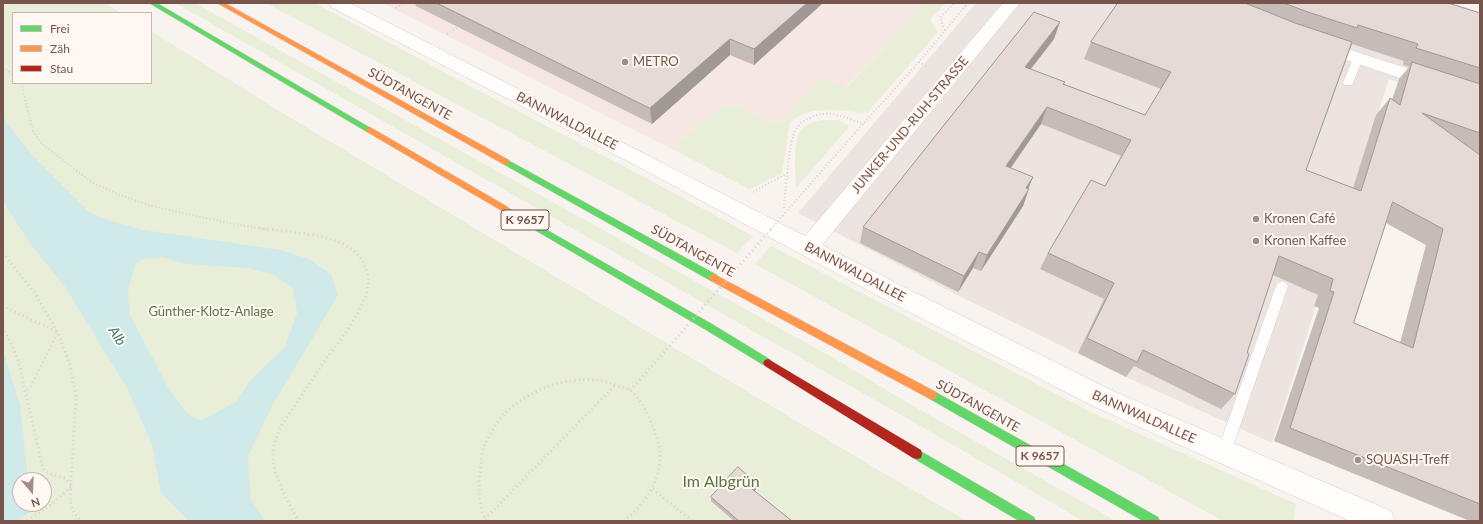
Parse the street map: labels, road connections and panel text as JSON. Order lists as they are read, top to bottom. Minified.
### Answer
{"streets":{"highway":["SÜDTANGENTE","K 9657"],"street":["BANNWALDALLEE","JUNKER-UND-RUH-STRASSE"]},"crossings":[["BANNWALDALLEE","JUNKER-UND-RUH-STRASSE"]],"water":["Alb"],"parks":["Günther-Klotz-Anlage","Im Albgrün"],"places":["METRO","Kronen Café","Kronen Kaffee","SQUASH-Treff"],"legend":["Frei","Zäh","Stau"],"north":"bottom"}
